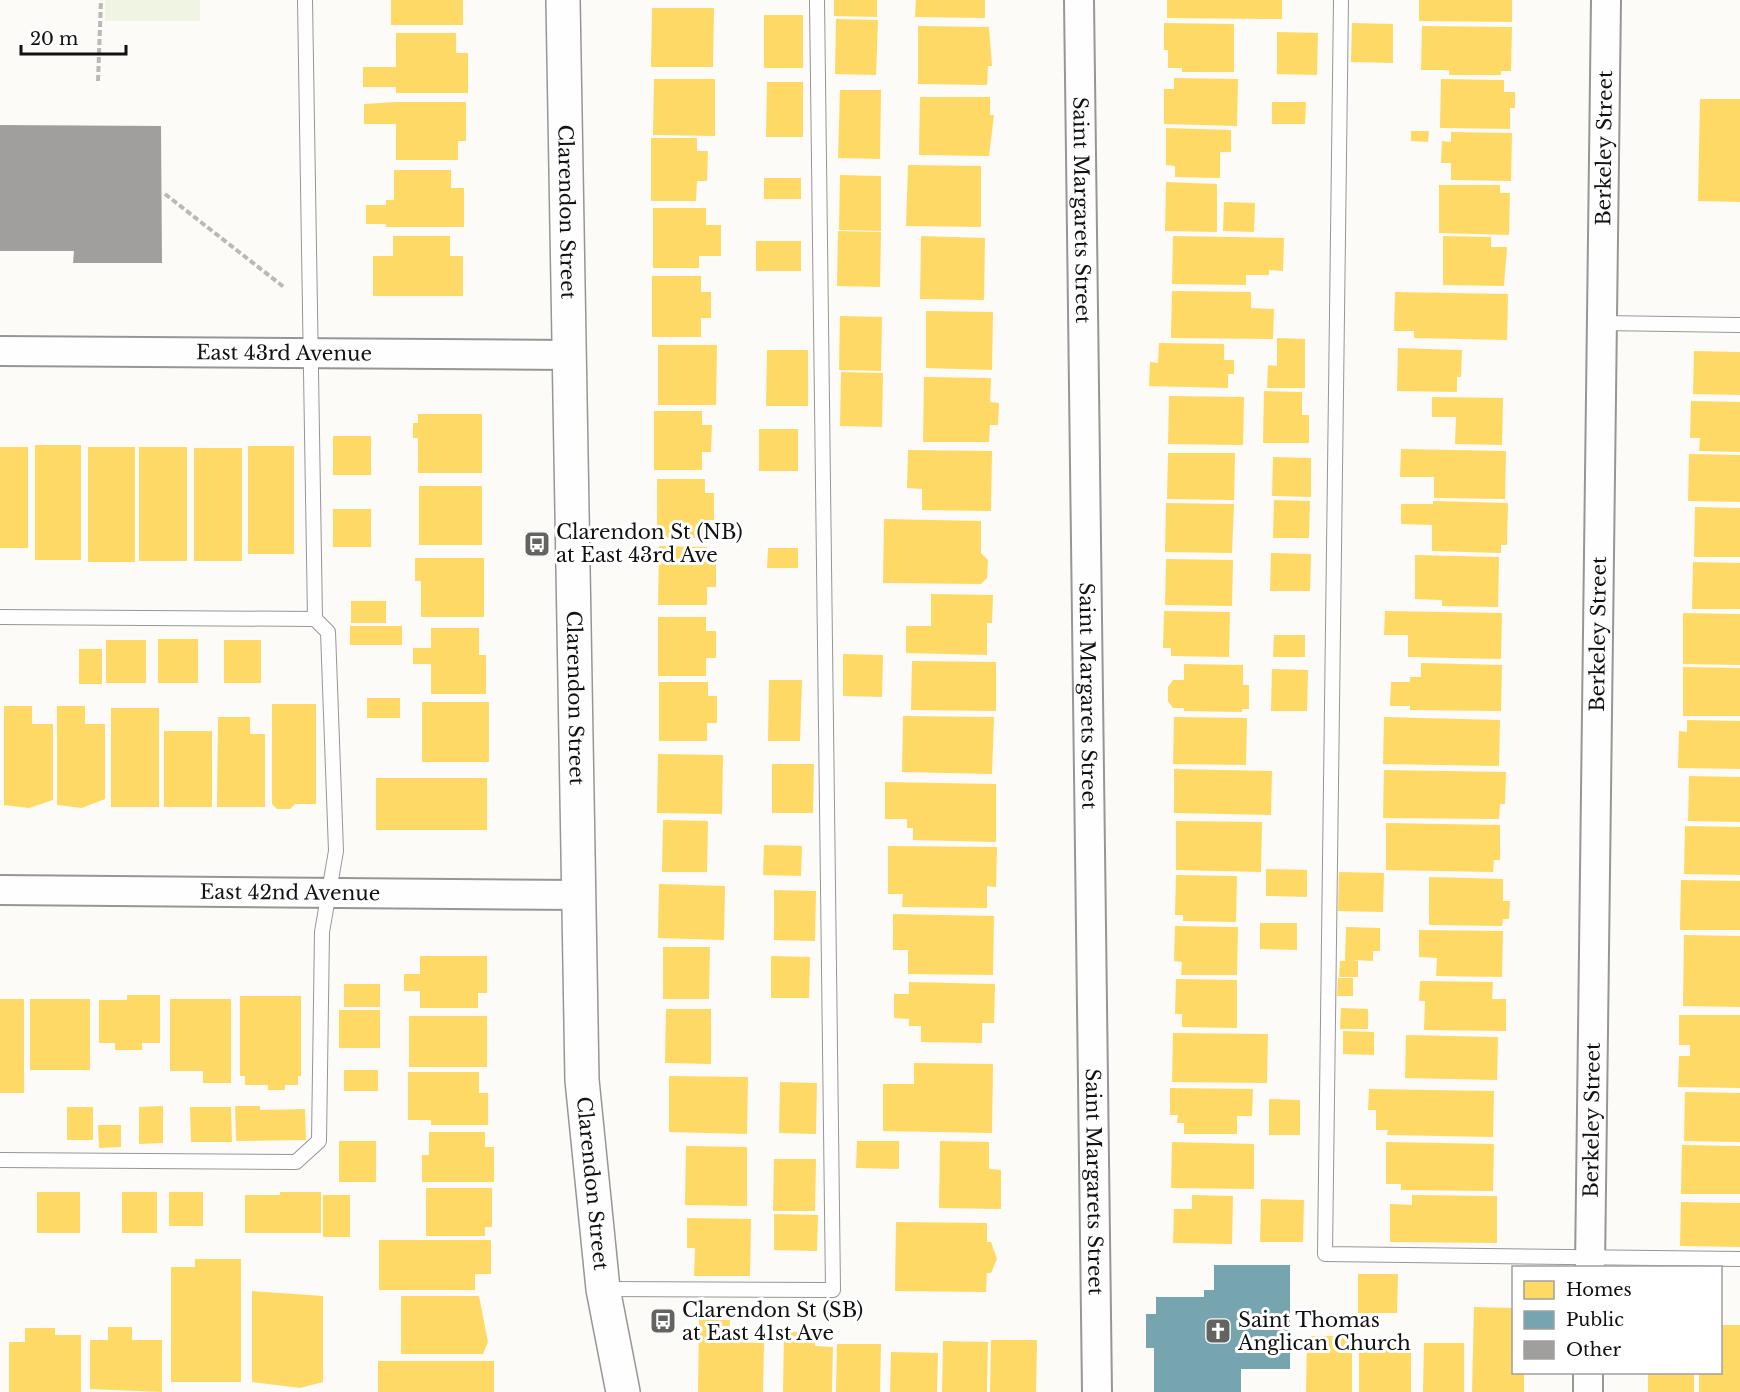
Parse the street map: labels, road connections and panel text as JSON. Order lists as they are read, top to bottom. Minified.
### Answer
{"streets":{"street":["Berkeley Street","Saint Margarets Street","Clarendon Street","East 43rd Avenue","East 42nd Avenue"]},"crossings":[["Clarendon Street","East 43rd Avenue"],["Clarendon Street","East 42nd Avenue"]],"places":{"bus stop":["Clarendon St (NB) at East 43rd Ave","Clarendon St (SB) at East 41st Ave"],"church":["Saint Thomas Anglican Church"]},"legend":["Homes","Public","Other"],"scale_bar":"20 m"}
